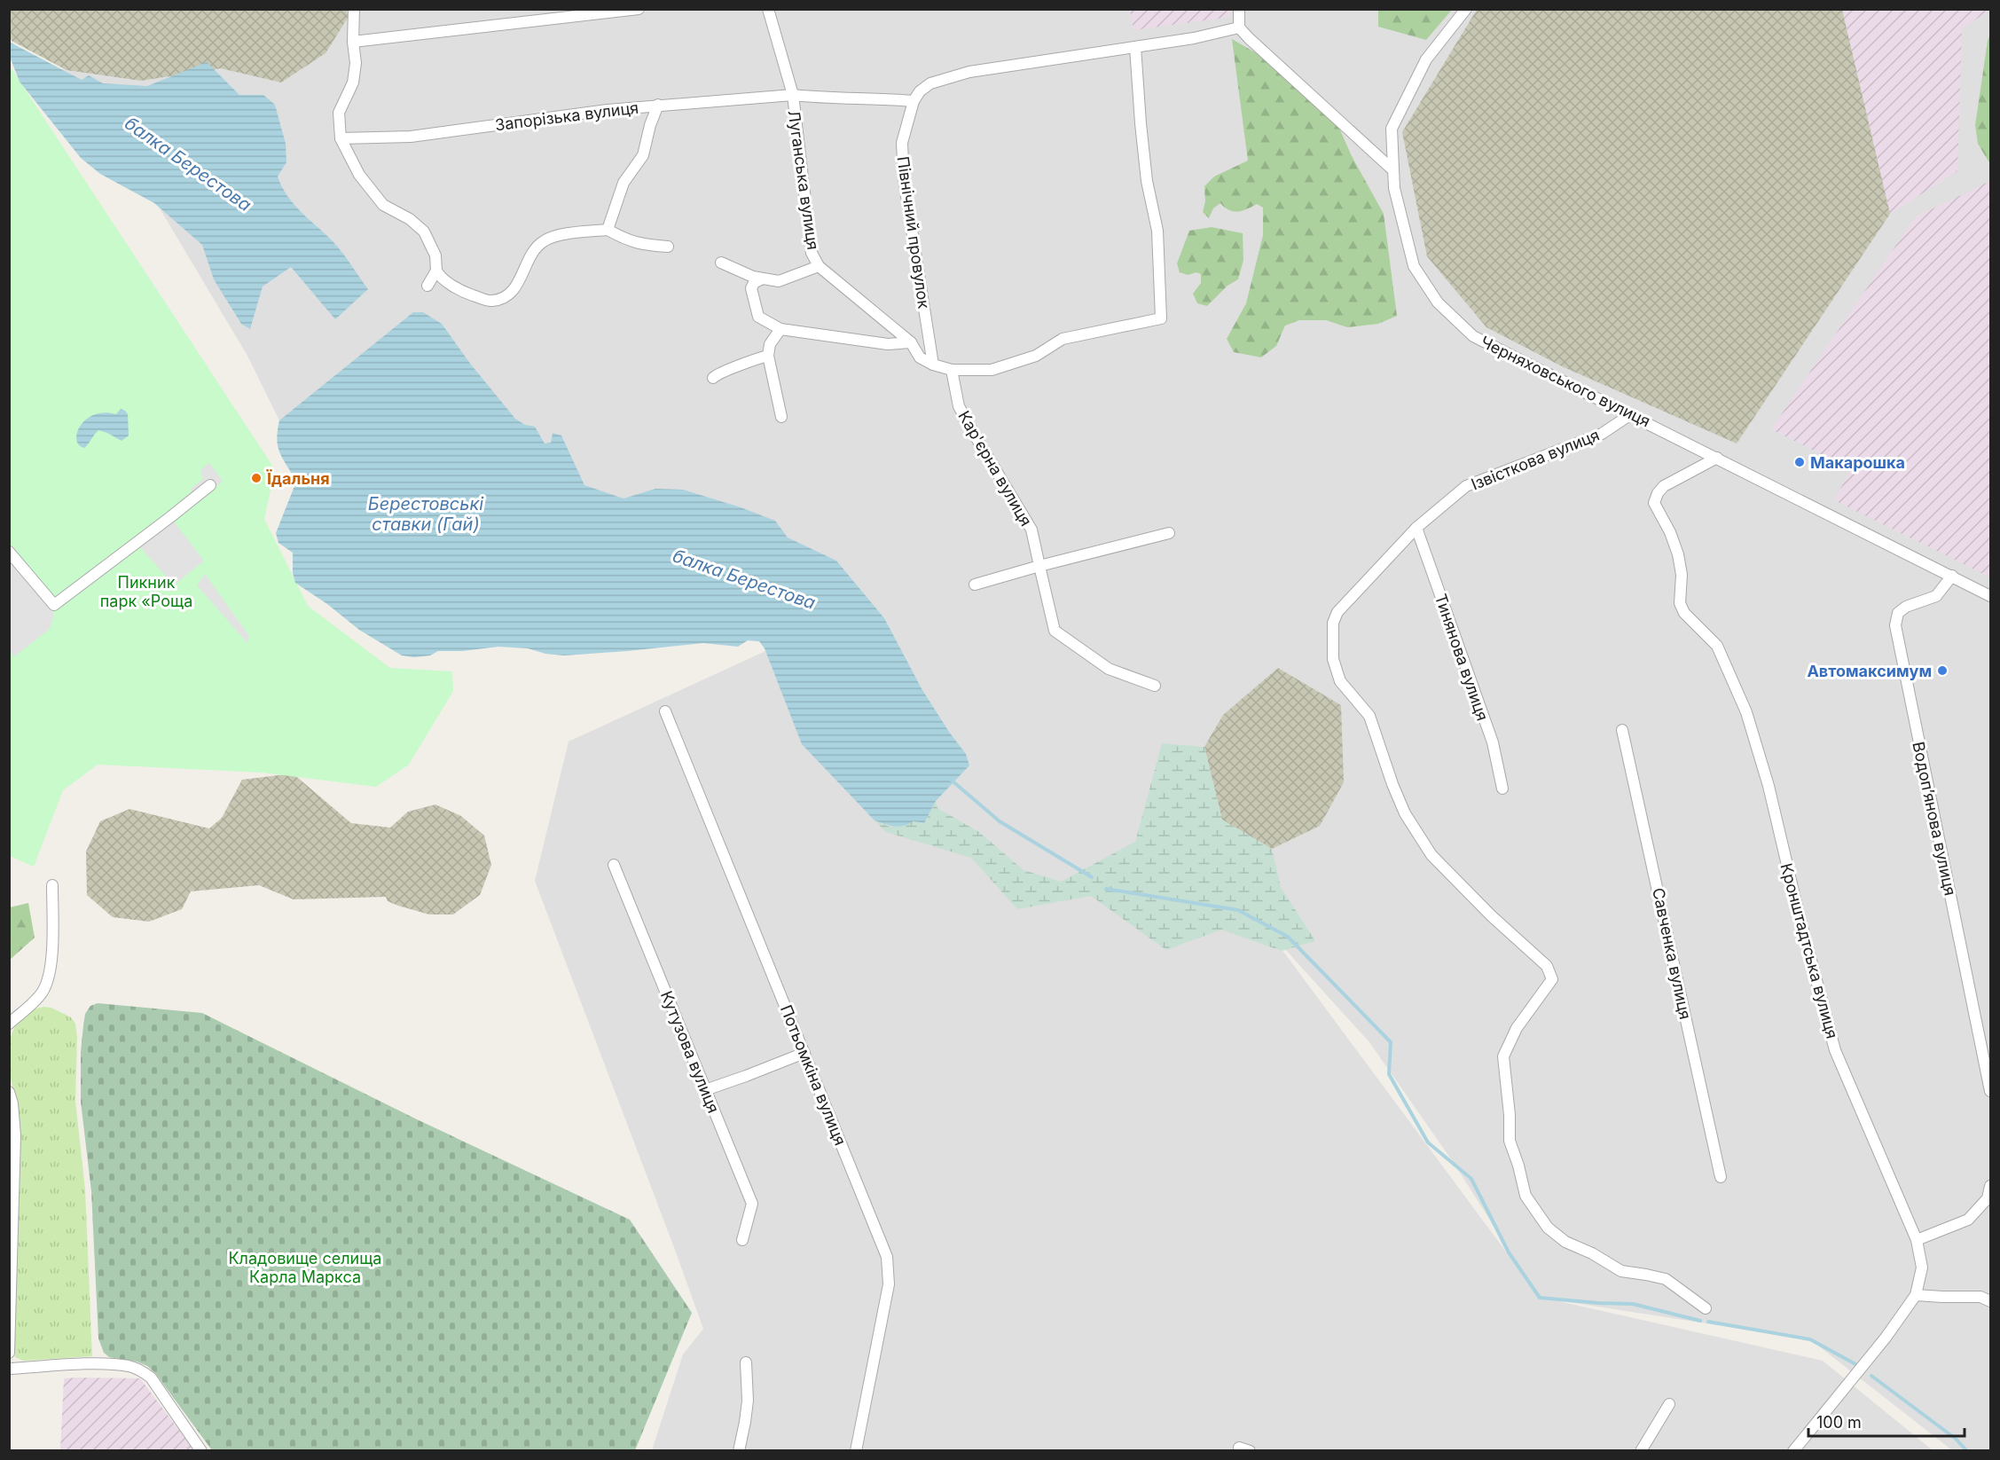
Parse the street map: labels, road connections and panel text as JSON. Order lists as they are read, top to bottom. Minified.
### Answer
{"streets":{"street":["Запорізька вулиця","Луганська вулиця","Північний провулок","Черняховського вулиця","Iзвiсткова вулиця","Кар'єрна вулиця","Тинянова вулиця","Водоп’янова вулиця","Кронштадтська вулиця","Савченка вулиця","Кутузова вулиця","Потьомкіна вулиця"]},"crossings":[["Запорізька вулиця","Луганська вулиця"],["Запорізька вулиця","Північний провулок"],["Луганська вулиця","Північний провулок"],["Черняховського вулиця","Iзвiсткова вулиця"],["Черняховського вулиця","Водоп’янова вулиця"],["Черняховського вулиця","Кронштадтська вулиця"],["Iзвiсткова вулиця","Тинянова вулиця"]],"water":["балка Берестова","Берестовські ставки (Гай)"],"parks":["Пикник парк «Роща","Кладовище селища Карла Маркса"],"places":["Макарошка","Їдальня","Автомаксимум"],"scale_bar":"100 m"}
